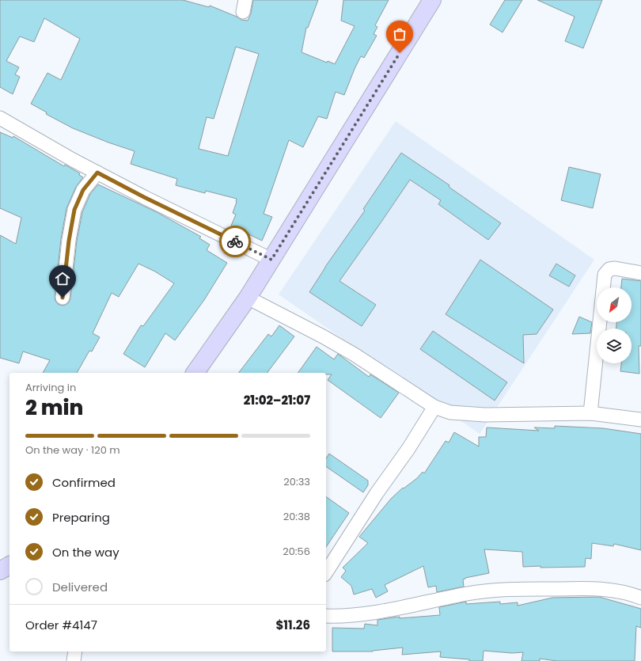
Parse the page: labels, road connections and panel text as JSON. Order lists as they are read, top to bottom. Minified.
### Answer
{"north":"bottom left","page":{"heading":["2 min","Arriving in","21:02–21:07"],"panel":["Order #4147","$11.26"],"bar":"On the way · 120 m","list":[["Confirmed","20:33"],["Preparing","20:38"],["On the way","20:56"],"Delivered"]}}
